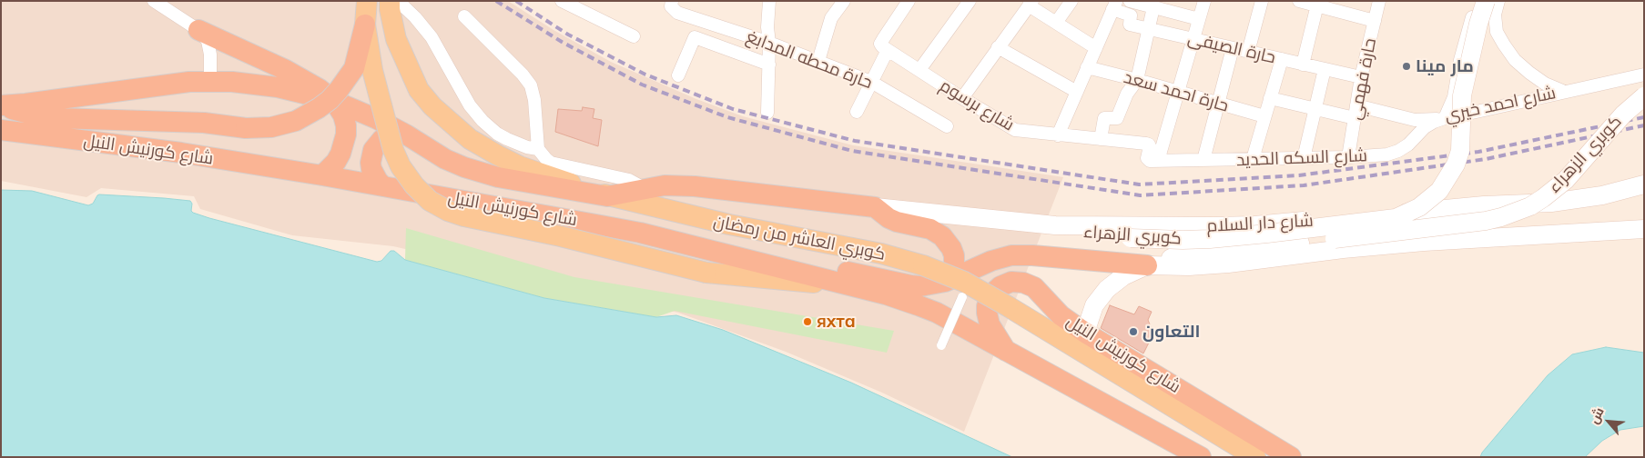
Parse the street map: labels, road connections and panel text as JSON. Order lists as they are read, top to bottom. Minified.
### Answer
{"streets":{"highway":["شارع كورنيش النيل"],"main road":["كوبري الزهراء","شارع دار السلام","كوبري العاشر من رمضان"],"street":["حارة الصيفى","حارة محطه المدابغ","حارة فهمي","حارة احمد سعد","شارع احمد خيري","شارع برسوم","شارع السكه الحديد"]},"crossings":[["حارة الصيفى","حارة فهمي"],["حارة فهمي","شارع احمد خيري"],["حارة فهمي","شارع السكه الحديد"],["شارع احمد خيري","شارع السكه الحديد"],["شارع برسوم","شارع السكه الحديد"],["شارع كورنيش النيل","شارع دار السلام"],["شارع كورنيش النيل","كوبري العاشر من رمضان"],["كوبري الزهراء","شارع دار السلام"]],"places":["مار مينا","яхта","التعاون"],"north":"top left"}
